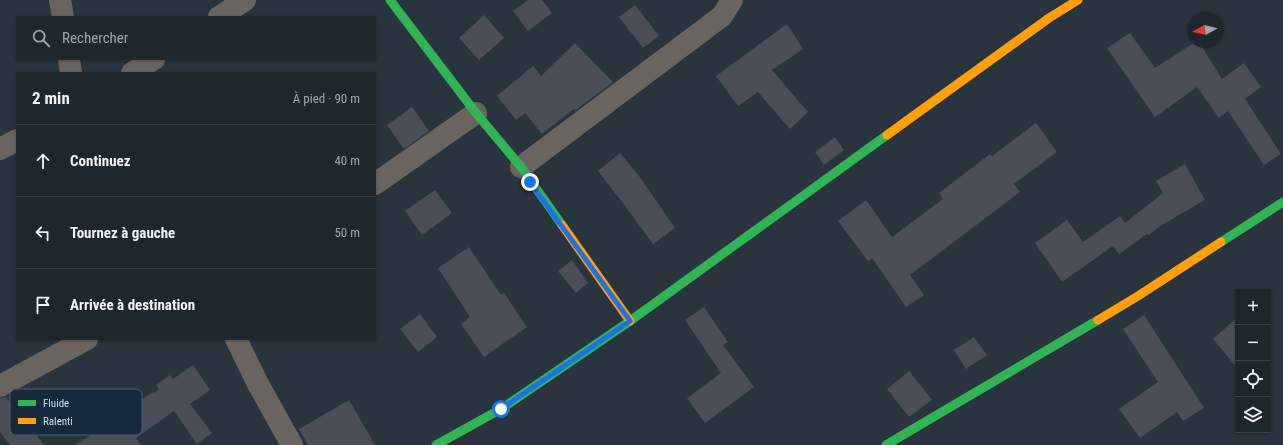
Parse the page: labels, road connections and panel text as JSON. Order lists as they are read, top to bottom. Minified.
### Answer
{"legend":["Fluide","Ralenti"],"north":"left","page":{"search":"Rechercher","heading":["2 min","À pied · 90 m"],"list":[["Continuez","40 m"],["Tournez à gauche","50 m"],"Arrivée à destination"],"map_buttons":["+","−"]}}
